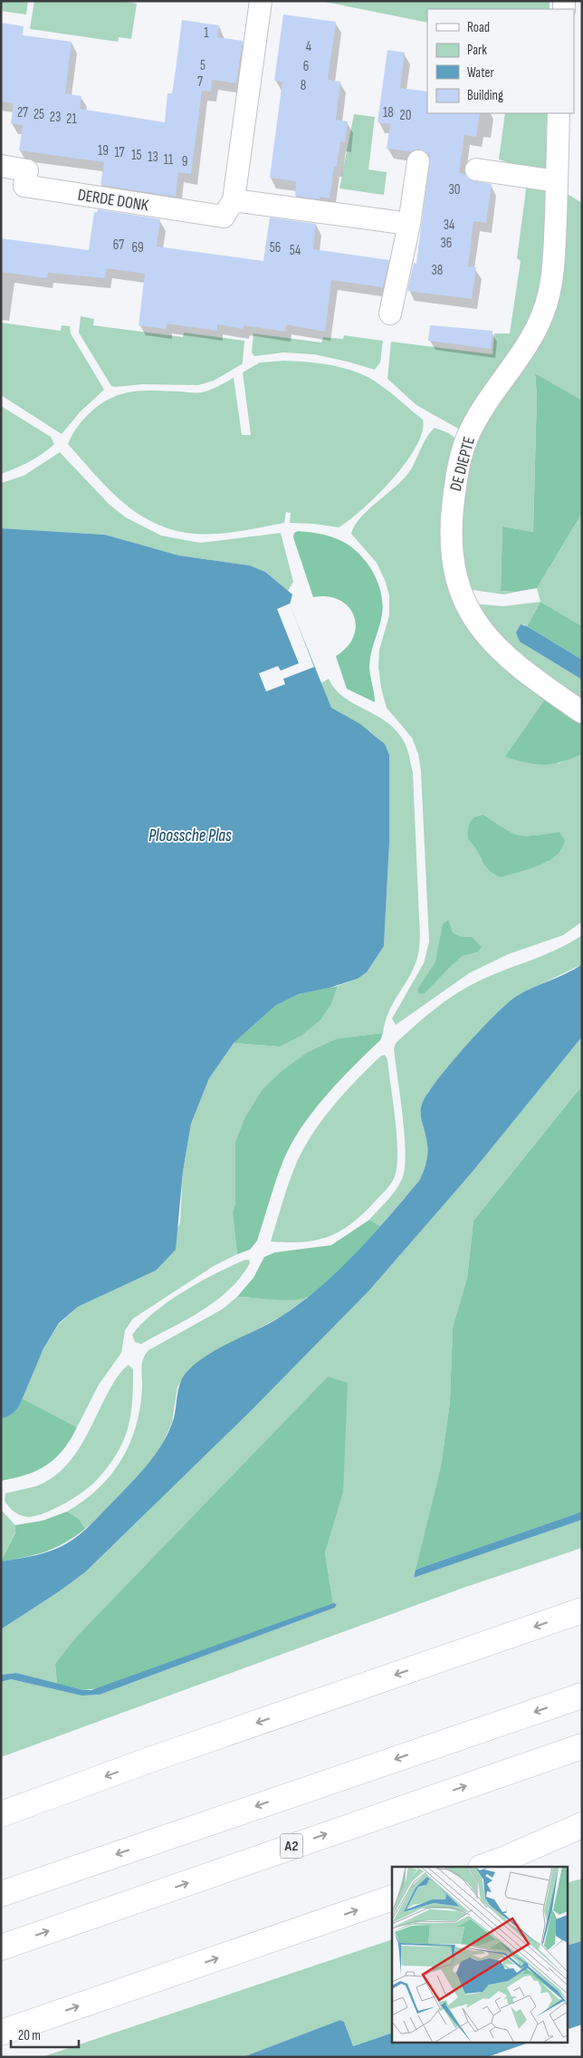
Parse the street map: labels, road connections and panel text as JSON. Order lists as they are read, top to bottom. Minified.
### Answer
{"streets":{"highway":["A2"],"street":["DERDE DONK","DE DIEPTE"]},"water":["Ploossche Plas"],"house_numbers":["1","4","5","6","7","8","27","18","25","20","23","21","19","17","15","13","11","9","30","34","36","67","69","56","54","38"],"legend":["Road","Park","Water","Building"],"scale_bar":"20 m"}
